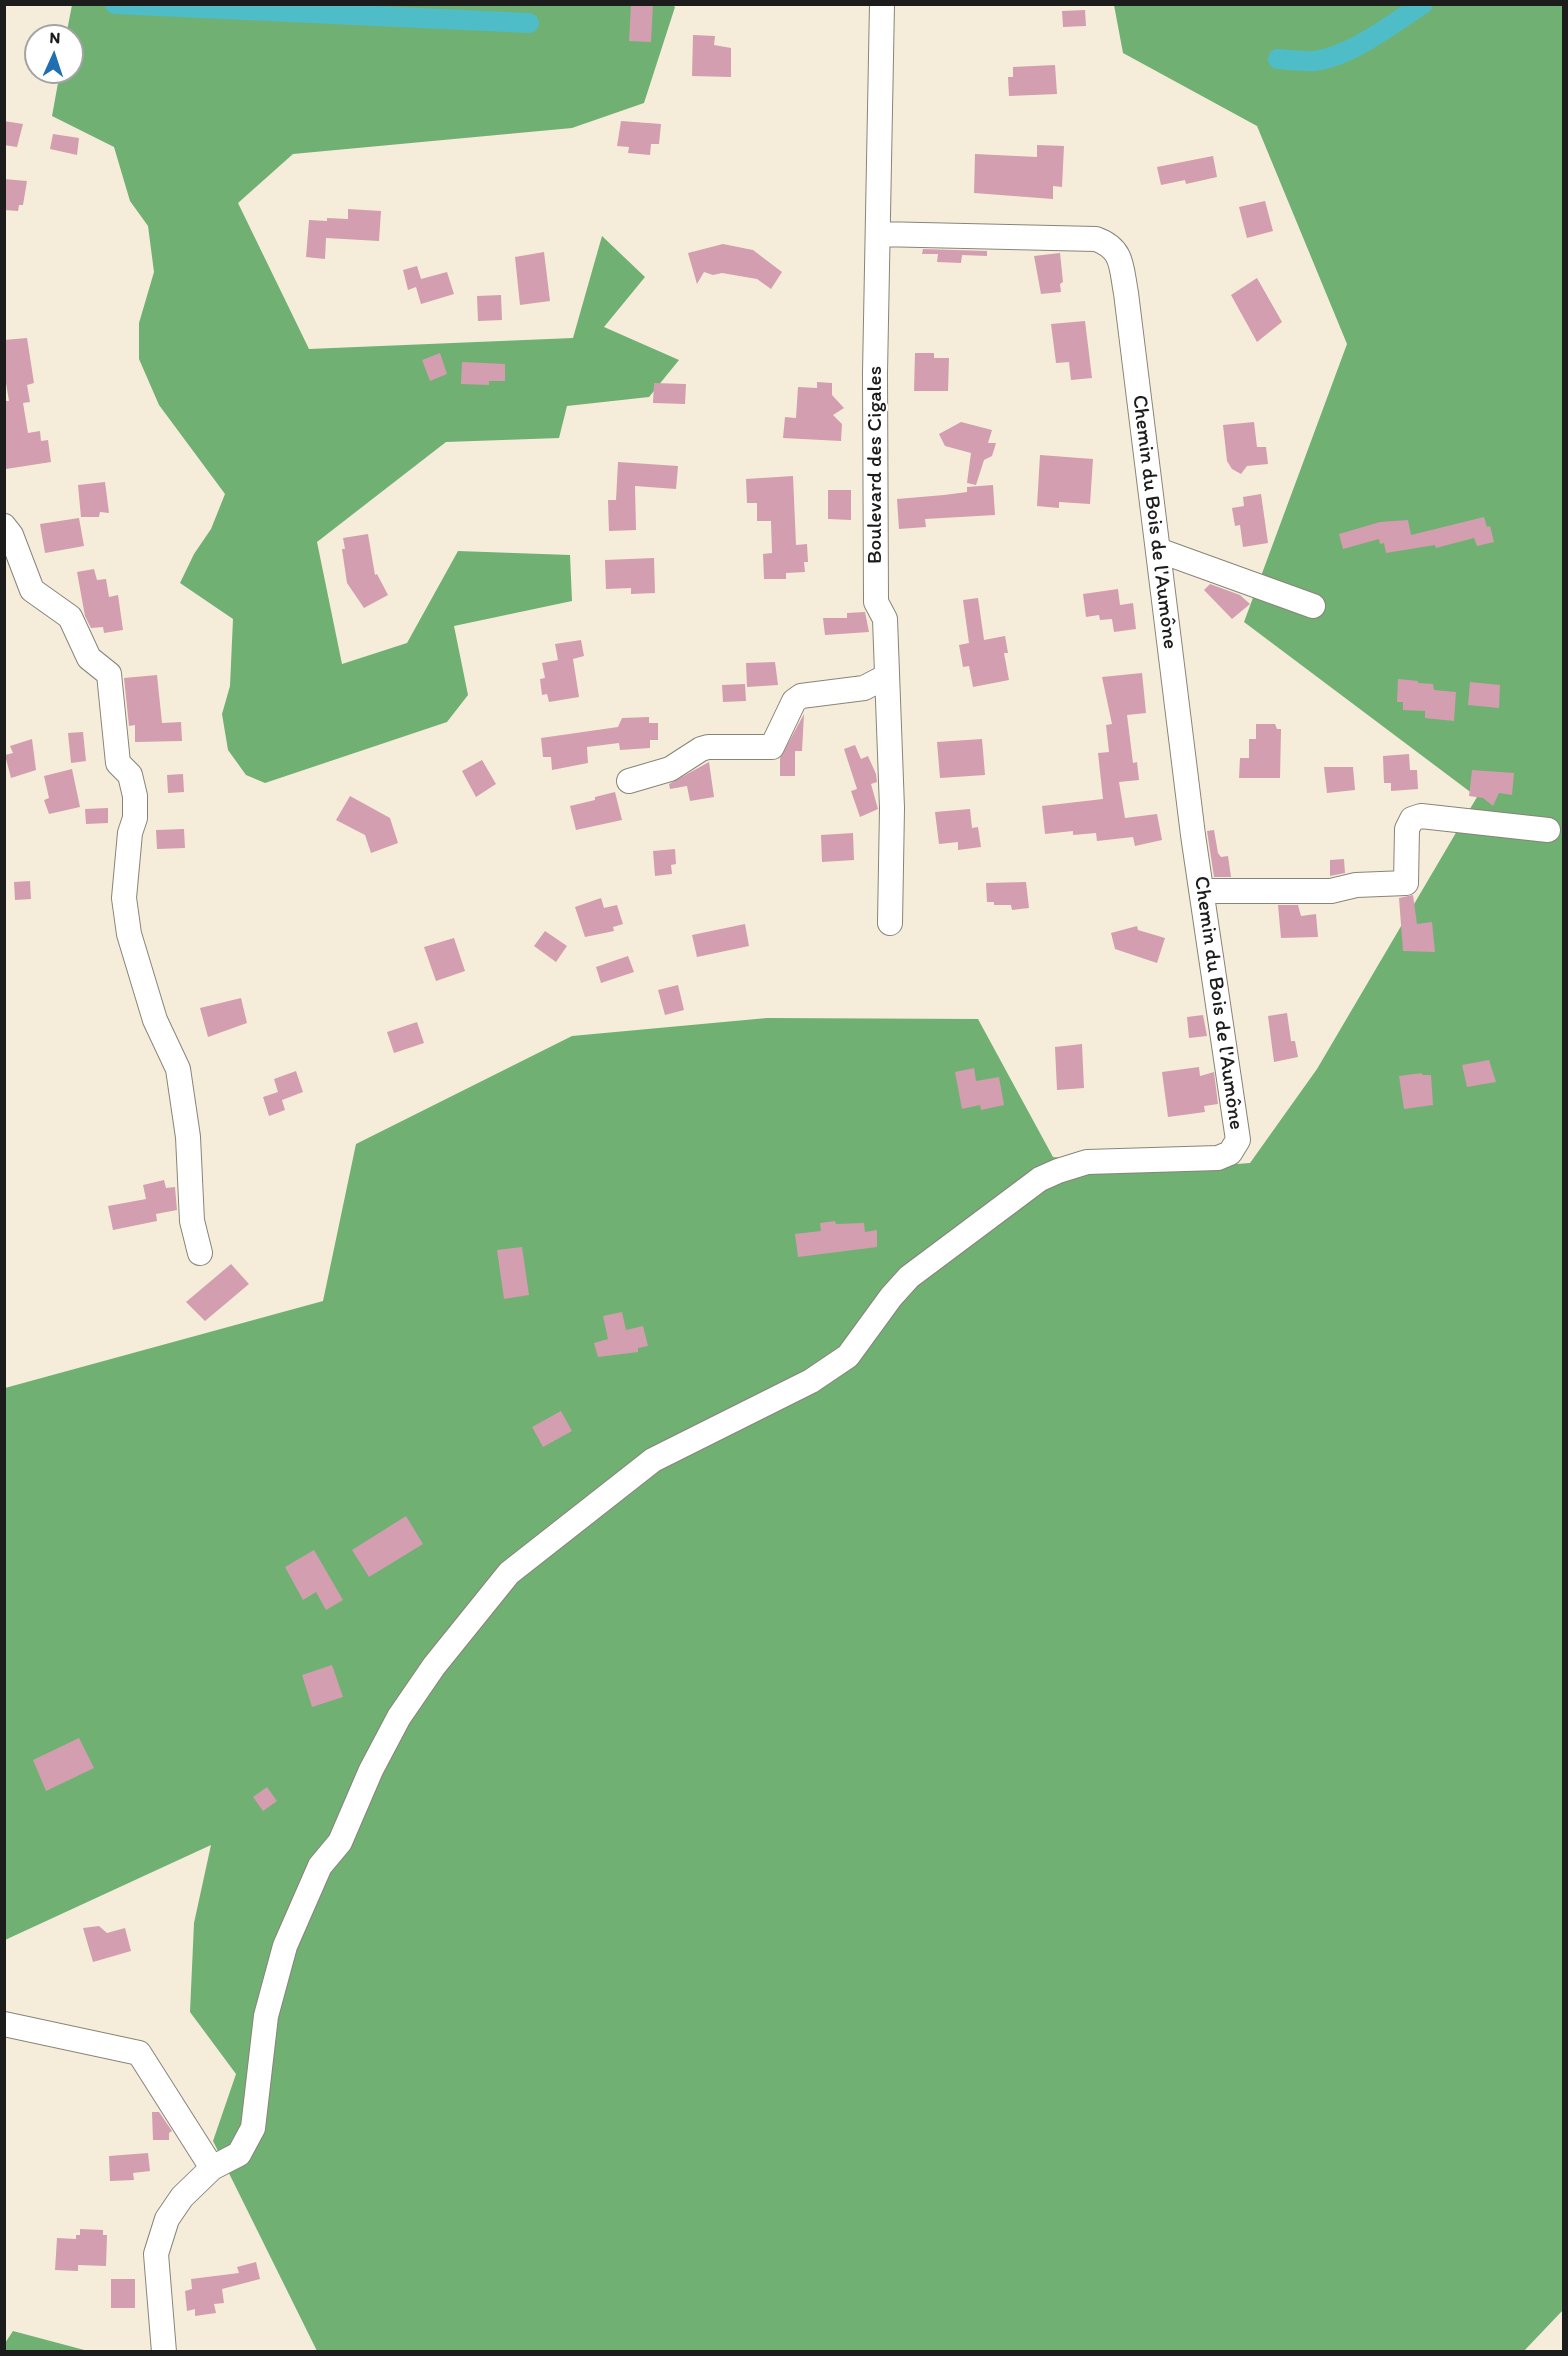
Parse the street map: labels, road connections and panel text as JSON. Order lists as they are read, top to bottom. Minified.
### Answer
{"streets":{"street":["Boulevard des Cigales","Chemin du Bois de l'Aumône"]},"crossings":[["Boulevard des Cigales","Chemin du Bois de l'Aumône"]],"north":"top"}
